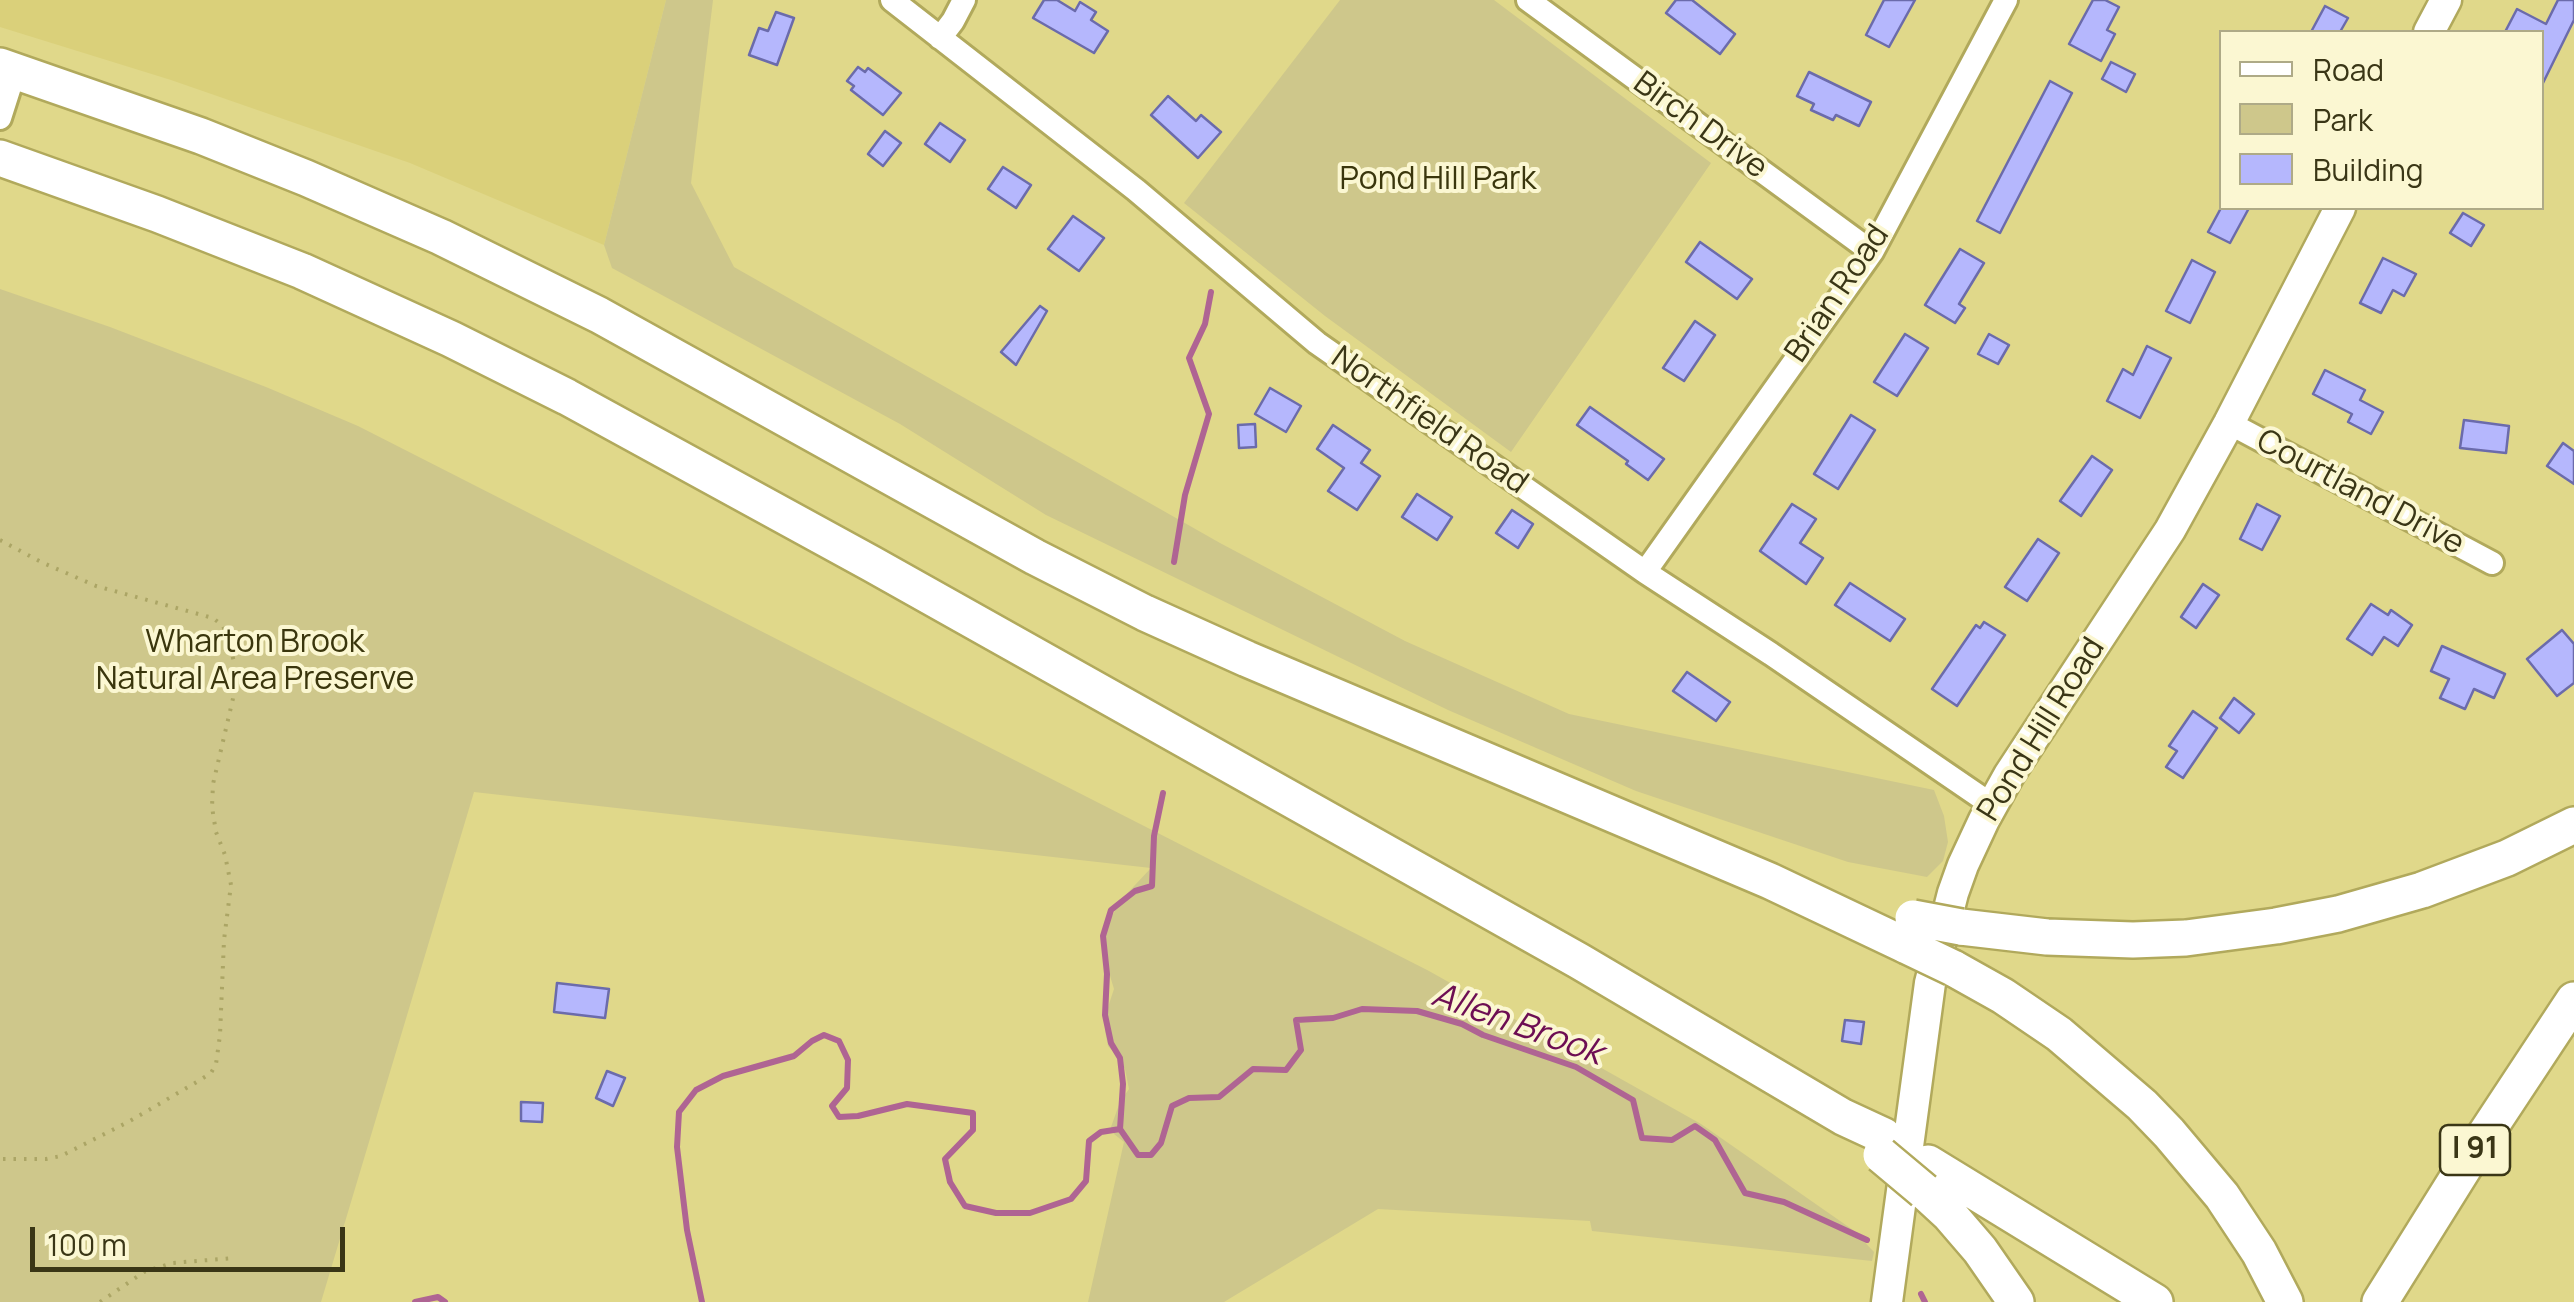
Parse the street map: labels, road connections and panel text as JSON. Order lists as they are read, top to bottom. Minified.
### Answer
{"streets":{"highway":["I 91"],"main road":["Pond Hill Road"],"street":["Birch Drive","Brian Road","Northfield Road","Courtland Drive"]},"crossings":[["Birch Drive","Brian Road"],["Brian Road","Northfield Road"],["Northfield Road","Pond Hill Road"],["Courtland Drive","Pond Hill Road"]],"water":["Allen Brook"],"parks":["Pond Hill Park","Wharton Brook Natural Area Preserve"],"legend":["Road","Park","Building"],"scale_bar":"100 m"}
